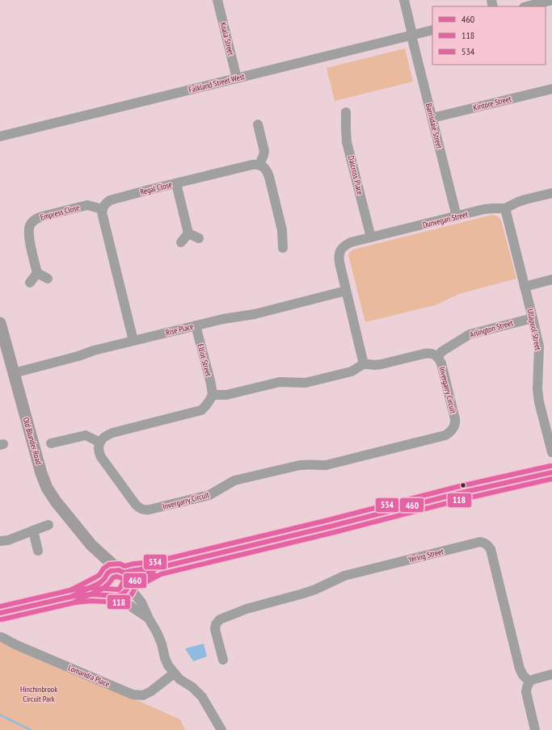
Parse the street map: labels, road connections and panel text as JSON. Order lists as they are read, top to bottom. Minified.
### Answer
{"streets":{"main road":["Old Blunder Road"],"street":["Koala Street","Falkland Street West","Kintore Street","Barrisdale Street","Dalcross Place","Regal Close","Empress Close","Dunvegan Street","Arlington Street","Rise Place","Ullapool Street","Elliot Street","Invergarry Circuit","Yering Street","Lomandra Place"]},"crossings":[["Koala Street","Falkland Street West"],["Falkland Street West","Barrisdale Street"],["Kintore Street","Barrisdale Street"],["Barrisdale Street","Dunvegan Street"],["Dalcross Place","Dunvegan Street"],["Regal Close","Empress Close"],["Dunvegan Street","Rise Place"],["Dunvegan Street","Ullapool Street"],["Arlington Street","Ullapool Street"],["Arlington Street","Invergarry Circuit"],["Rise Place","Elliot Street"],["Rise Place","Old Blunder Road"],["Elliot Street","Invergarry Circuit"]],"parks":["Hinchinbrook Circuit Park"],"lines":["transit line 534","transit line 460","transit line 118"],"legend":["460","118","534"]}
